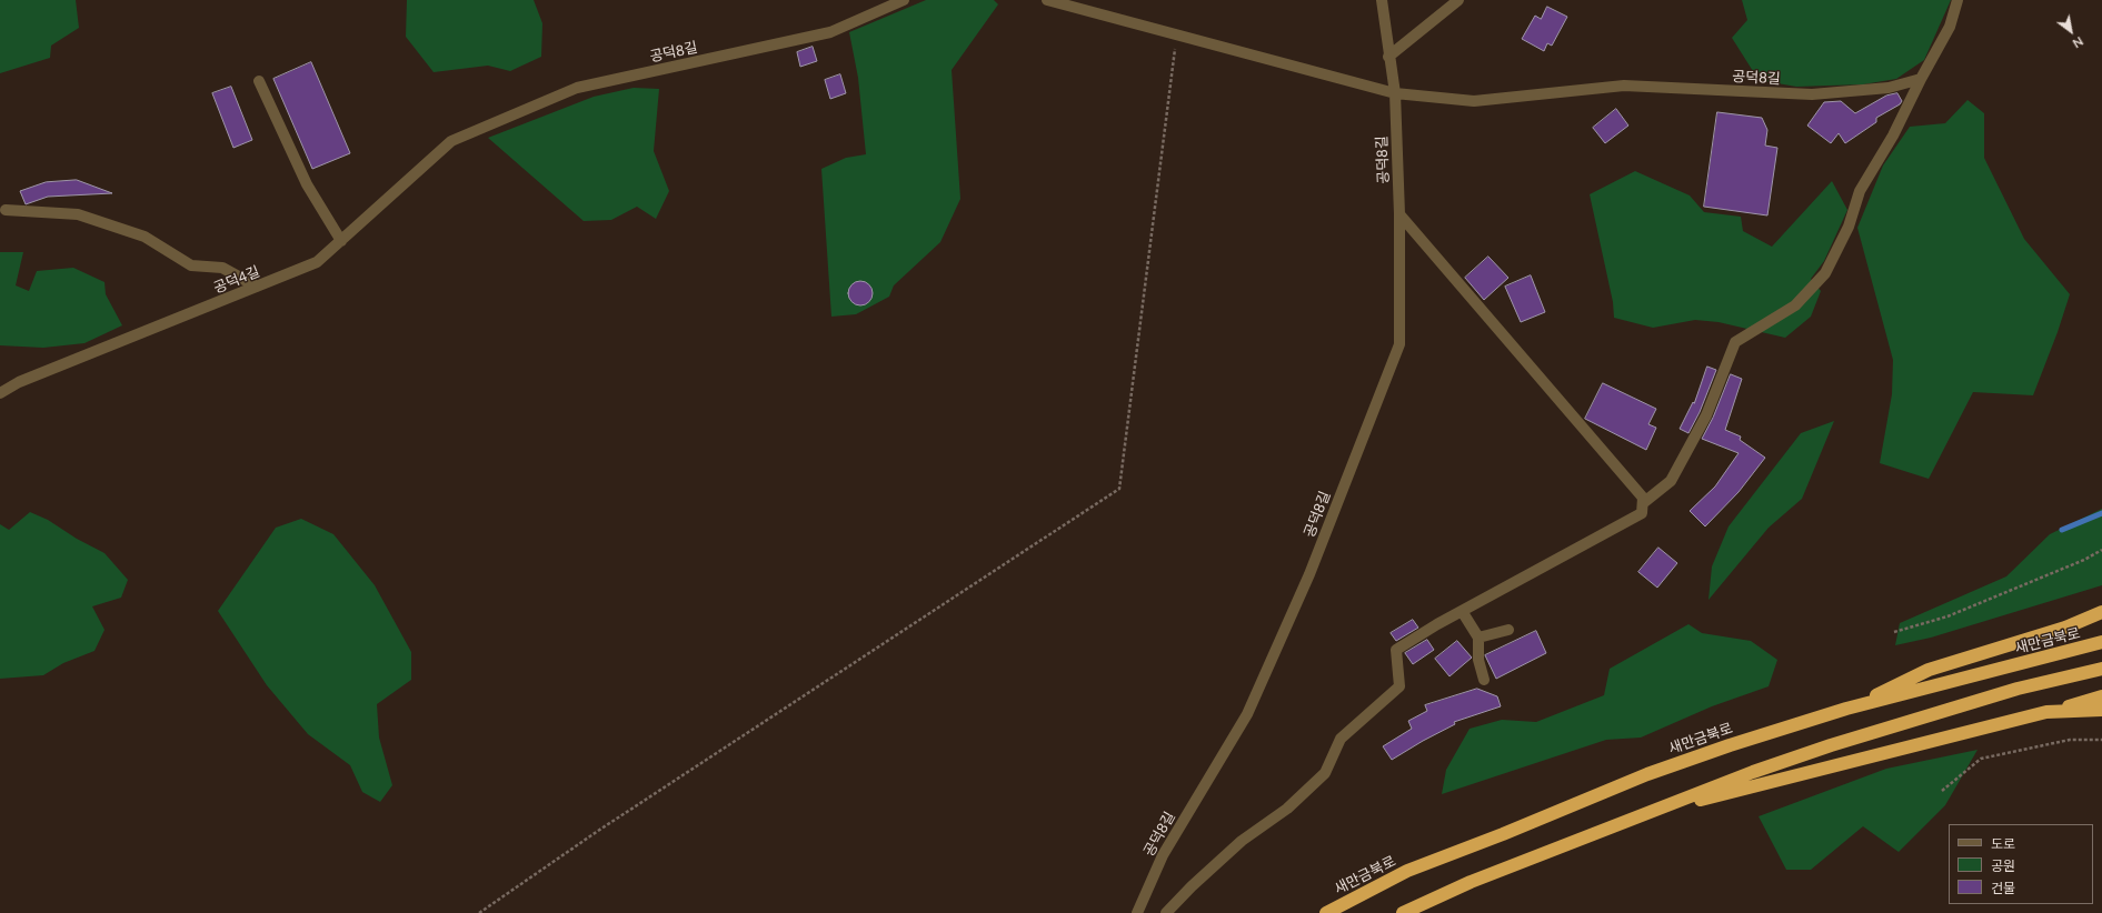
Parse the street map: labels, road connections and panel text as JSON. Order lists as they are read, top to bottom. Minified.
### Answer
{"streets":{"highway":["새만금북로"],"street":["공덕8길","공덕4길"]},"crossings":[["공덕8길","공덕4길"]],"legend":["도로","공원","건물"],"north":"bottom right"}
